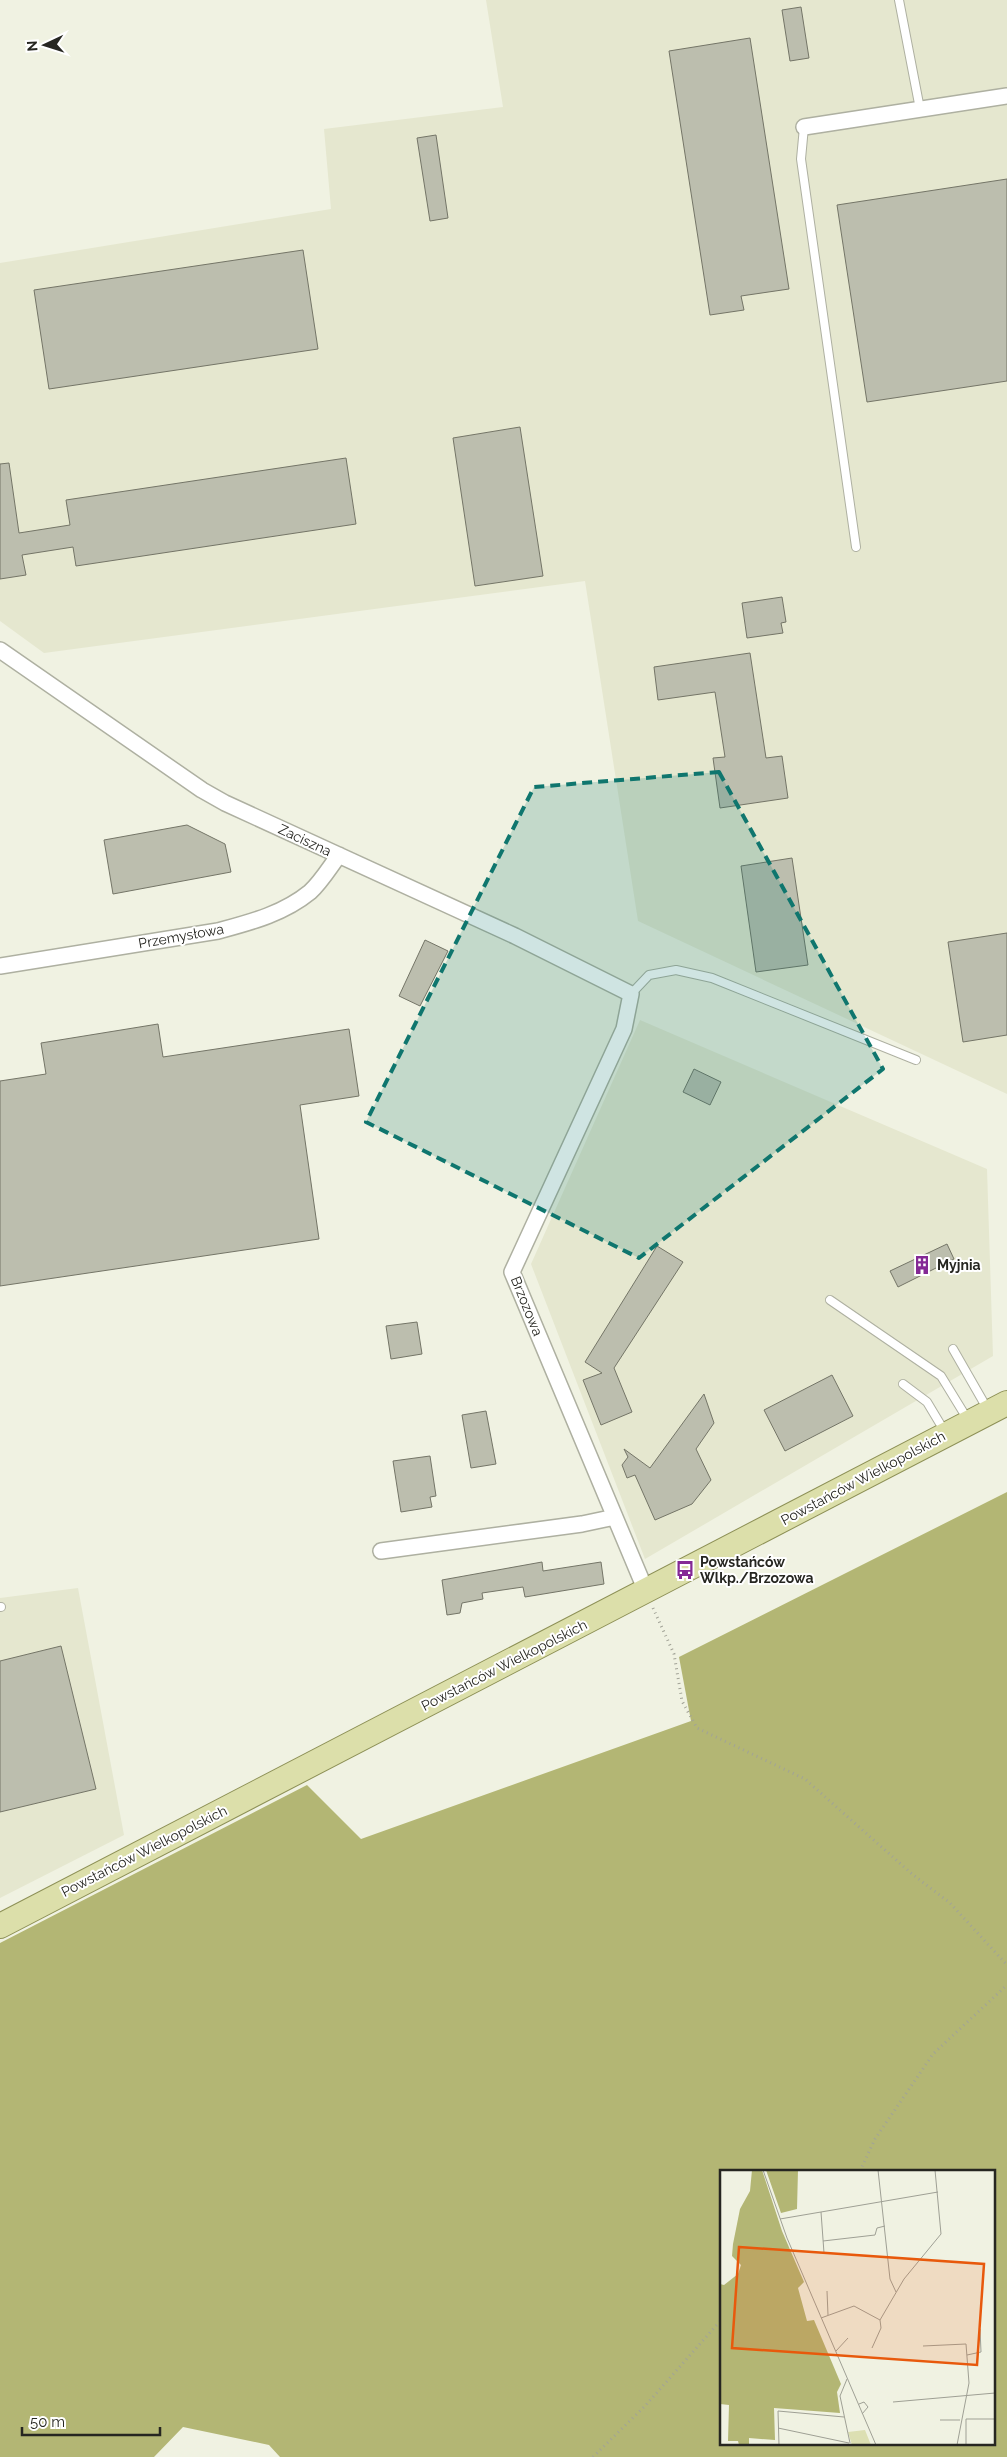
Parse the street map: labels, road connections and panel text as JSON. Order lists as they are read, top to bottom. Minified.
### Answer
{"streets":{"main road":["Powstańców Wielkopolskich"],"street":["Zaciszna","Przemysłowa","Brzozowa"]},"crossings":[["Zaciszna","Przemysłowa"],["Zaciszna","Brzozowa"],["Brzozowa","Powstańców Wielkopolskich"]],"places":{"building":["Myjnia"],"bus stop":["Powstańców Wlkp./Brzozowa"]},"scale_bar":"50 m","north":"left"}
